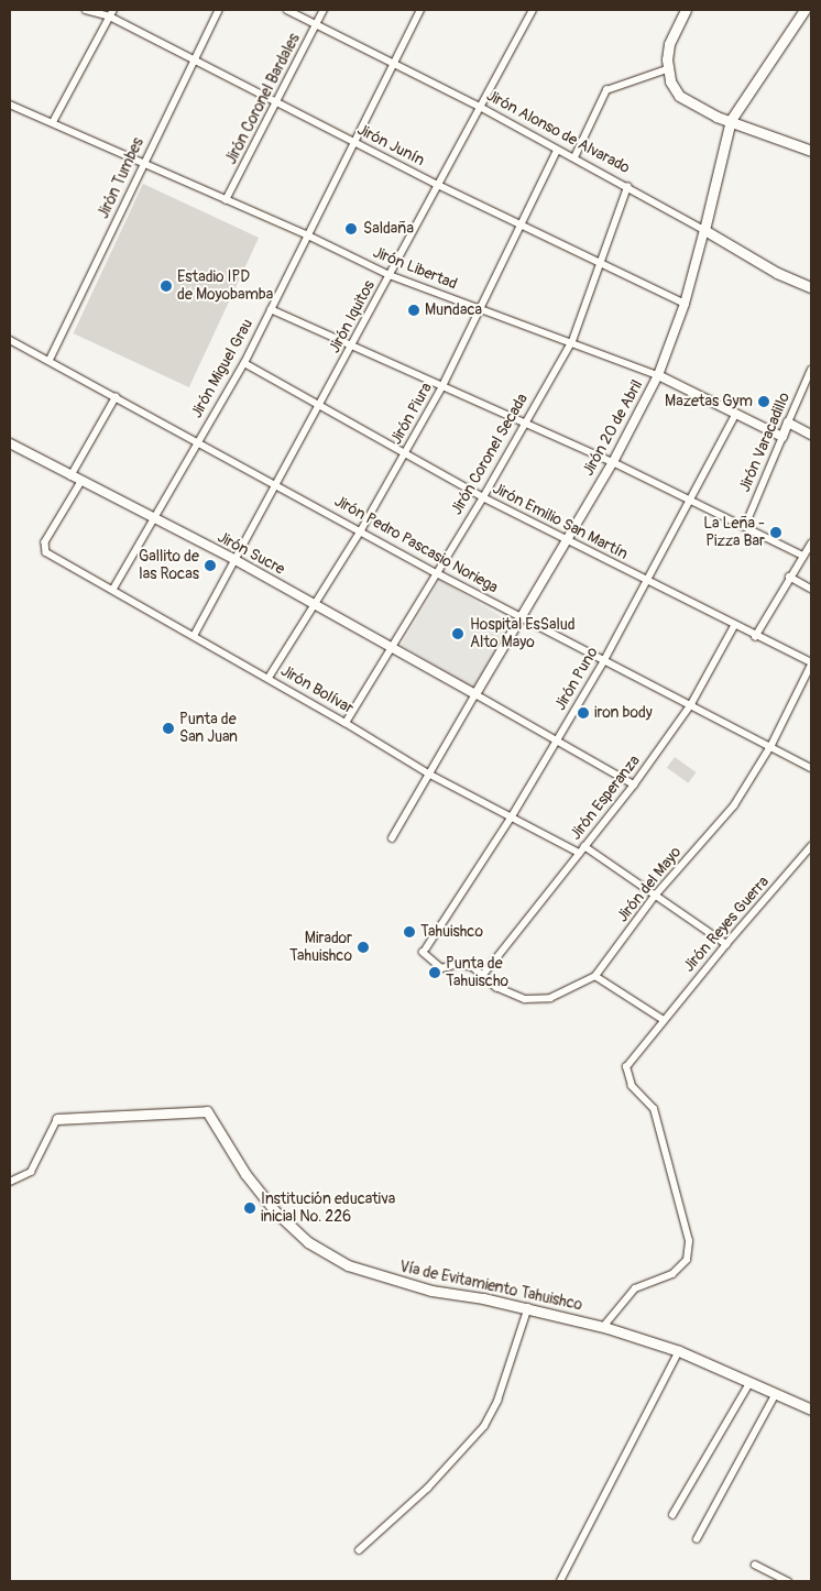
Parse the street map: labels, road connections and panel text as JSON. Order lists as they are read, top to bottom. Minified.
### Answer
{"streets":{"main road":["Jirón Alonso de Alvarado","Jirón 20 de Abril","Vía de Evitamiento Tahuishco"],"street":["Jirón Coronel Bardales","Jirón Junín","Jirón Tumbes","Jirón Libertad","Jirón Iquitos","Jirón Miguel Grau","Jirón Piura","Jirón Varacadillo","Jirón Coronel Secada","Jirón Emilio San Martín","Jirón Pedro Pascasio Noriega","Jirón Sucre","Jirón Puno","Jirón Bolívar","Jirón Esperanza","Jirón del Mayo","Jirón Reyes Guerra"]},"crossings":[["Jirón Coronel Bardales","Jirón Alonso de Alvarado"],["Jirón Coronel Bardales","Jirón Junín"],["Jirón Coronel Bardales","Jirón Libertad"],["Jirón Alonso de Alvarado","Jirón Iquitos"],["Jirón Alonso de Alvarado","Jirón Miguel Grau"],["Jirón Alonso de Alvarado","Jirón Piura"],["Jirón Alonso de Alvarado","Jirón 20 de Abril"],["Jirón Alonso de Alvarado","Jirón Coronel Secada"],["Jirón Junín","Jirón Tumbes"],["Jirón Junín","Jirón Iquitos"],["Jirón Junín","Jirón Miguel Grau"],["Jirón Junín","Jirón Piura"],["Jirón Junín","Jirón 20 de Abril"],["Jirón Junín","Jirón Coronel Secada"],["Jirón Tumbes","Jirón Libertad"],["Jirón Tumbes","Jirón Pedro Pascasio Noriega"],["Jirón Libertad","Jirón Iquitos"],["Jirón Libertad","Jirón Miguel Grau"],["Jirón Libertad","Jirón Piura"],["Jirón Libertad","Jirón 20 de Abril"],["Jirón Libertad","Jirón Varacadillo"],["Jirón Libertad","Jirón Coronel Secada"],["Jirón Libertad","Jirón Puno"],["Jirón Iquitos","Jirón Emilio San Martín"],["Jirón Iquitos","Jirón Pedro Pascasio Noriega"],["Jirón Iquitos","Jirón Sucre"],["Jirón Iquitos","Jirón Bolívar"],["Jirón Miguel Grau","Jirón Emilio San Martín"],["Jirón Miguel Grau","Jirón Pedro Pascasio Noriega"],["Jirón Miguel Grau","Jirón Sucre"],["Jirón Miguel Grau","Jirón Bolívar"],["Jirón Piura","Jirón Emilio San Martín"],["Jirón Piura","Jirón Pedro Pascasio Noriega"],["Jirón Piura","Jirón Sucre"],["Jirón Piura","Jirón Bolívar"],["Jirón 20 de Abril","Jirón Emilio San Martín"],["Jirón 20 de Abril","Jirón Pedro Pascasio Noriega"],["Jirón 20 de Abril","Jirón Sucre"],["Jirón 20 de Abril","Jirón Bolívar"],["Jirón Coronel Secada","Jirón Emilio San Martín"],["Jirón Coronel Secada","Jirón Pedro Pascasio Noriega"],["Jirón Coronel Secada","Jirón Sucre"],["Jirón Coronel Secada","Jirón Bolívar"],["Jirón Emilio San Martín","Jirón Puno"],["Jirón Emilio San Martín","Jirón Esperanza"],["Jirón Emilio San Martín","Jirón del Mayo"],["Jirón Pedro Pascasio Noriega","Jirón Puno"],["Jirón Pedro Pascasio Noriega","Jirón Esperanza"],["Jirón Pedro Pascasio Noriega","Jirón del Mayo"],["Jirón Sucre","Jirón Bolívar"],["Jirón Puno","Jirón Bolívar"],["Jirón Puno","Jirón del Mayo"],["Jirón Bolívar","Jirón Esperanza"],["Jirón Esperanza","Jirón del Mayo"],["Jirón Reyes Guerra","Vía de Evitamiento Tahuishco"]],"places":["Saldaña","Estadio IPD de Moyobamba","Mundaca","Mazetas Gym","La Leña - Pizza Bar","Gallito de las Rocas","Hospital EsSalud Alto Mayo","iron body","Punta de San Juan","Tahuishco","Mirador Tahuishco","Punta de Tahuischo","Institución educativa inicial No. 226"]}
